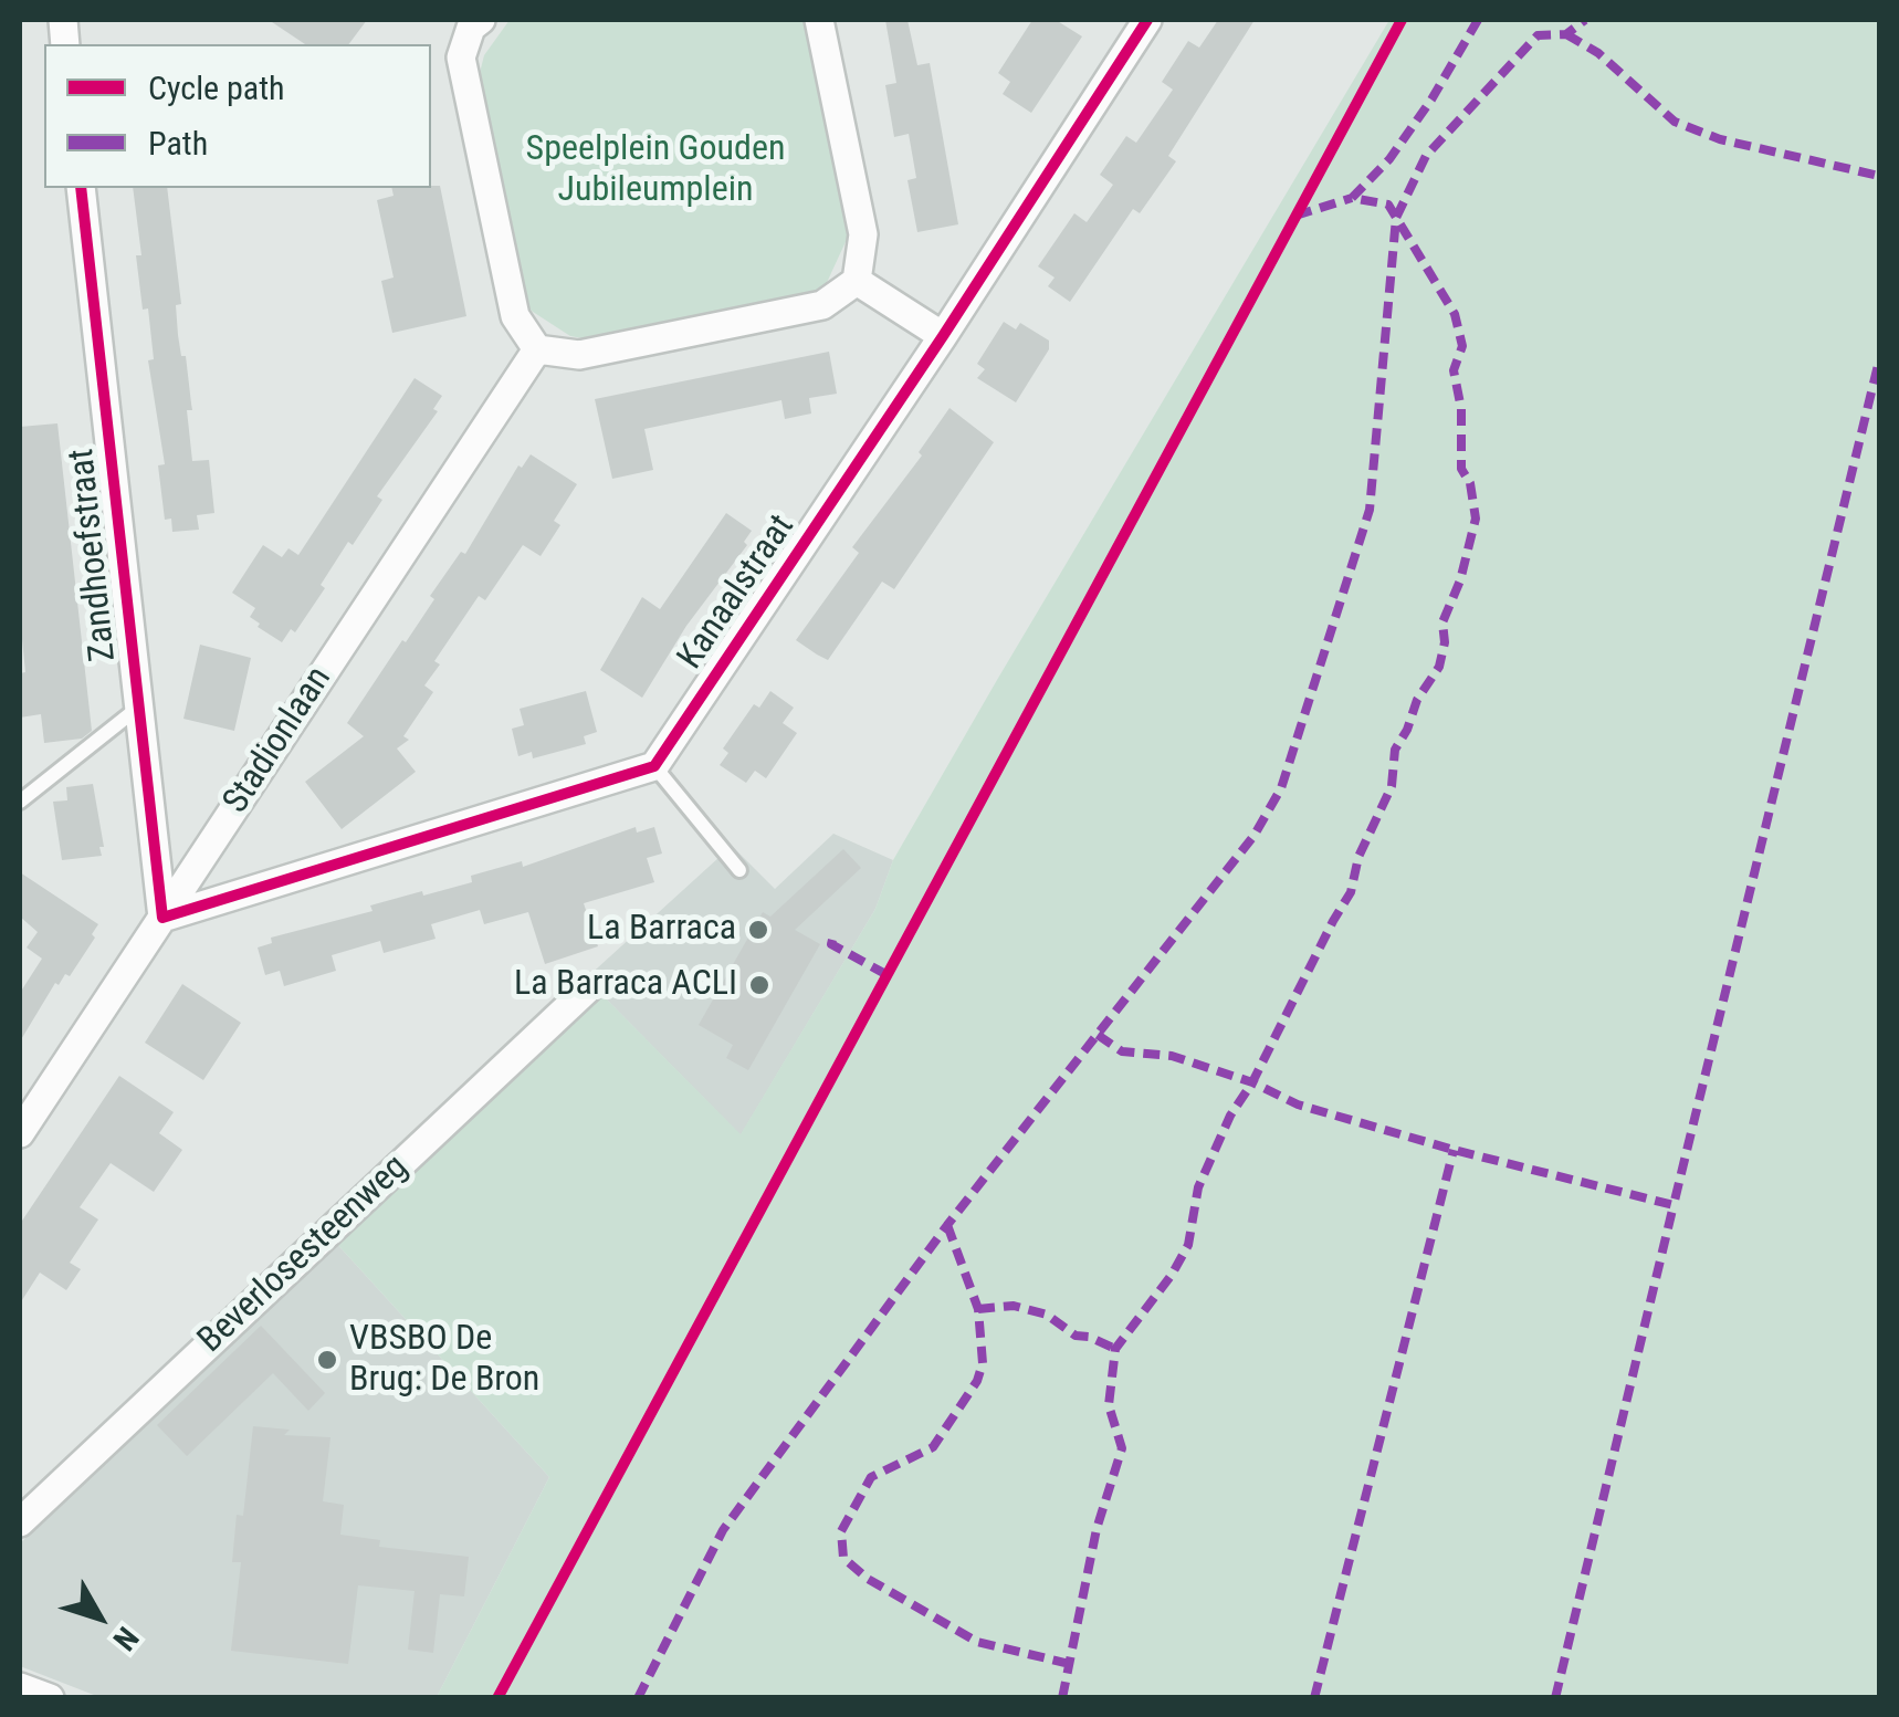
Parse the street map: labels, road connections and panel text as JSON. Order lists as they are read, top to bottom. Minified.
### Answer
{"streets":{"street":["Zandhoefstraat","Kanaalstraat","Stadionlaan","Beverlosesteenweg"]},"crossings":[["Zandhoefstraat","Stadionlaan"]],"parks":["Speelplein Gouden Jubileumplein"],"places":["La Barraca","La Barraca ACLI","VBSBO De Brug: De Bron"],"legend":["Cycle path","Path"],"north":"bottom right"}
